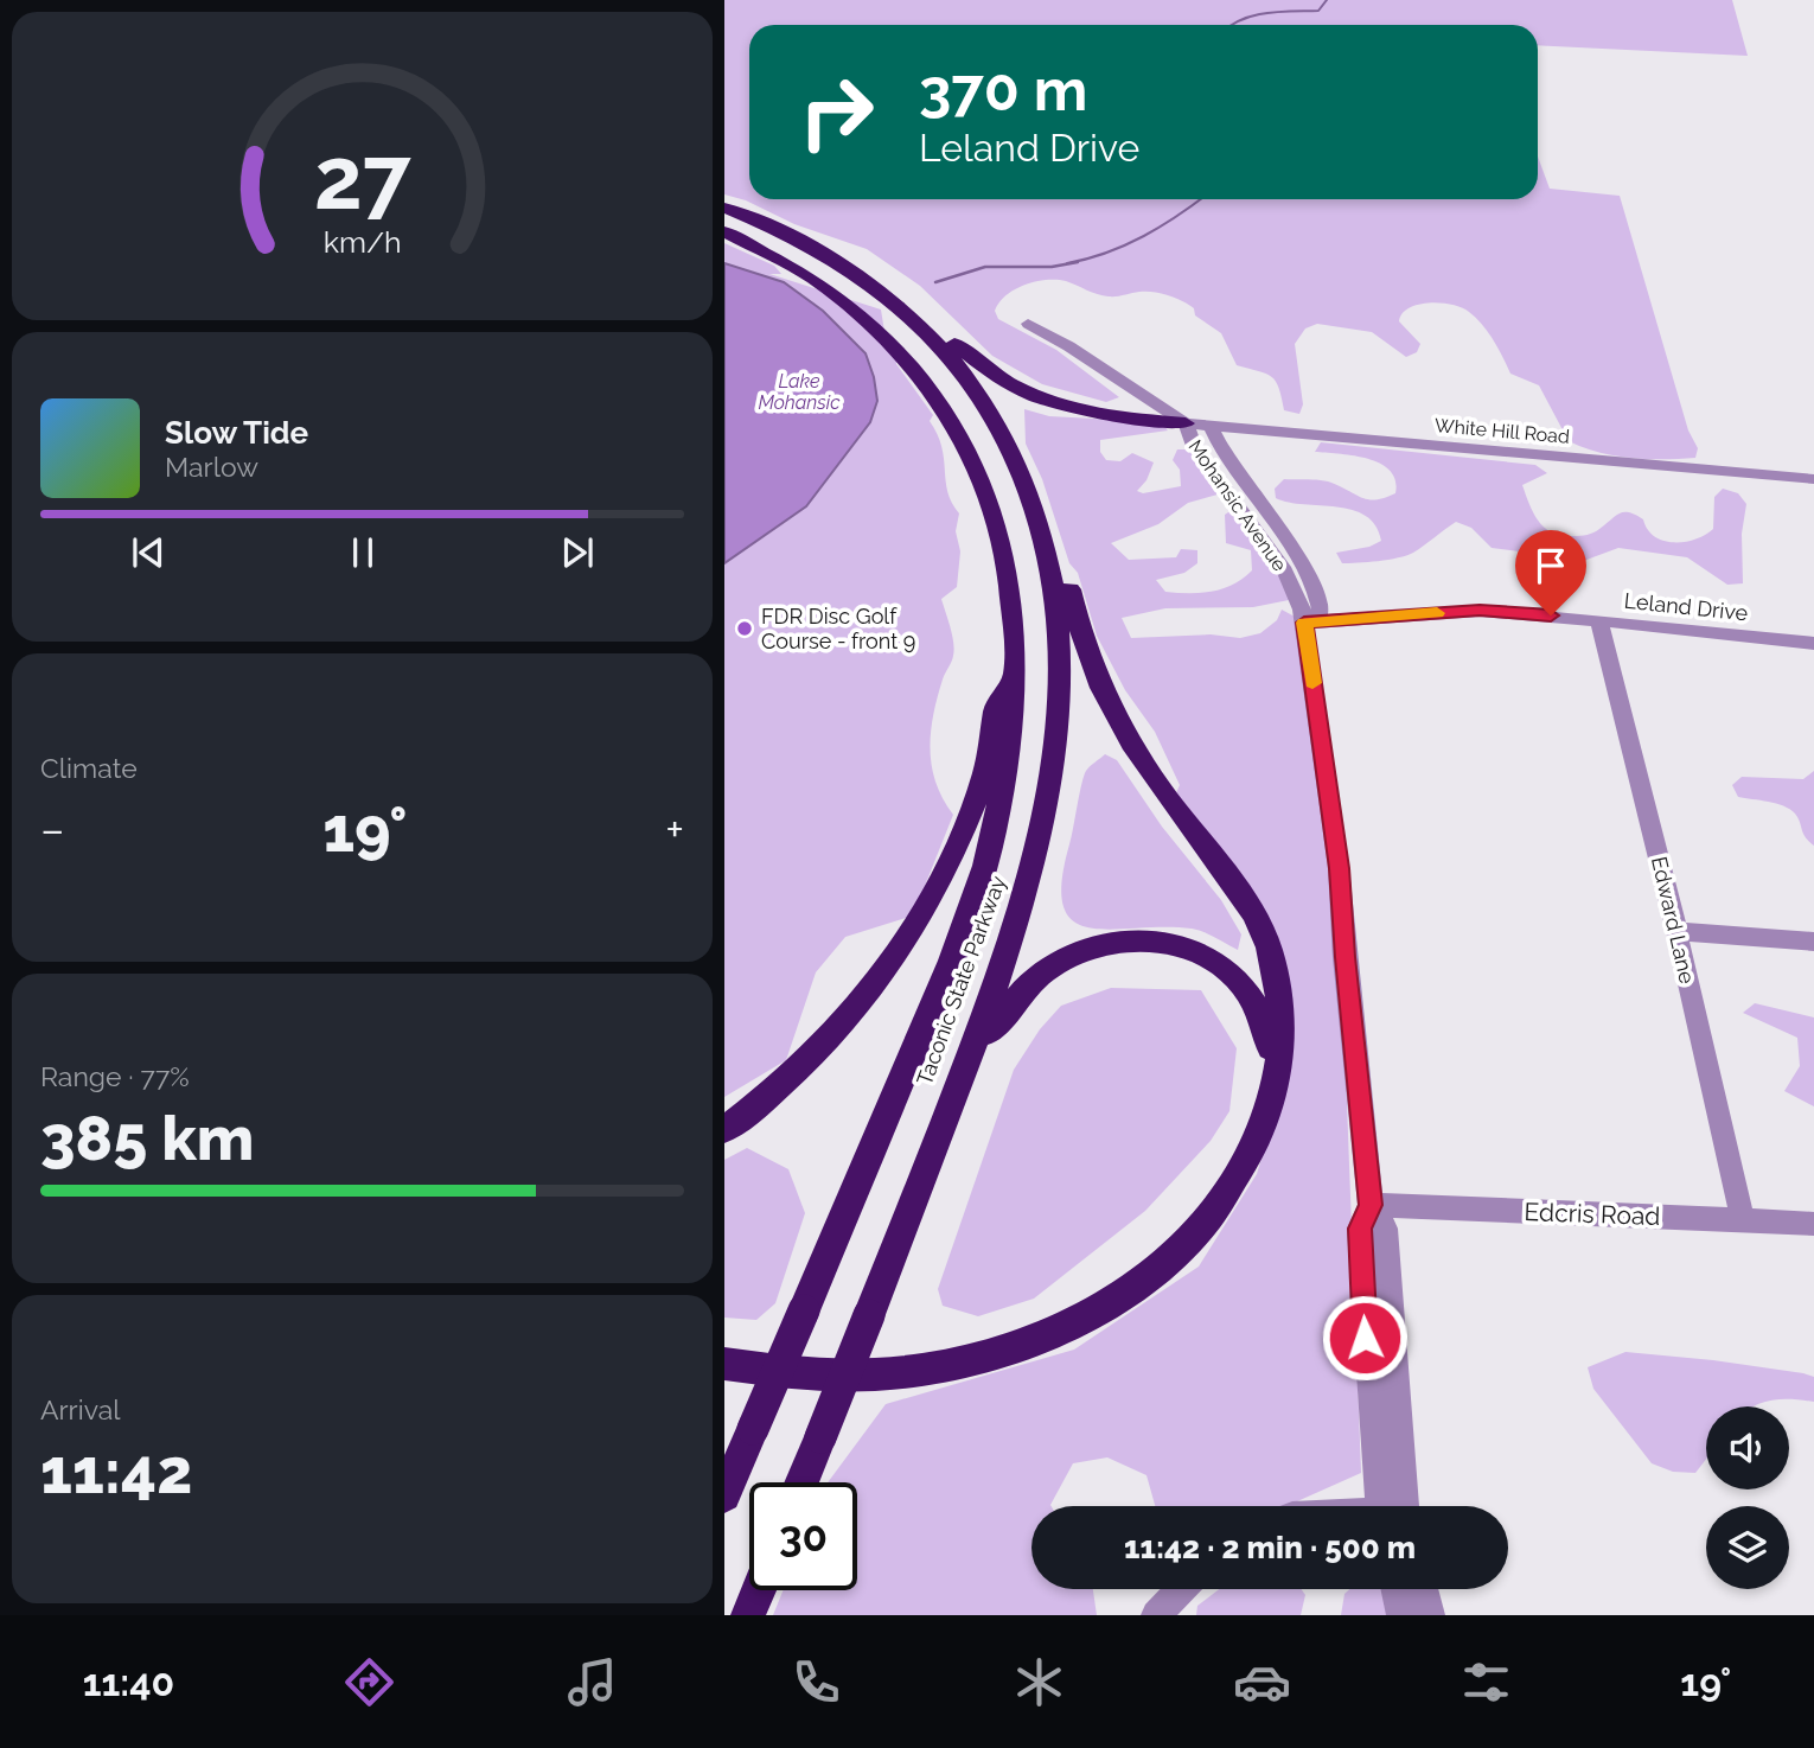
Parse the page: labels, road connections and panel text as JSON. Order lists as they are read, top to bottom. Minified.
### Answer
{"streets":{"highway":["Taconic State Parkway"],"street":["White Hill Road","Mohansic Avenue","Leland Drive","Edward Lane","Edcris Road"]},"crossings":[["White Hill Road","Mohansic Avenue"],["Mohansic Avenue","Leland Drive"],["Mohansic Avenue","Edcris Road"],["Leland Drive","Edward Lane"],["Edward Lane","Edcris Road"]],"water":["Lake Mohansic"],"places":["FDR Disc Golf Course - front 9"],"page":{"turn":["370 m","Leland Drive"],"song":["Slow Tide","Marlow"],"tile":["Climate",["Range · 77%","385 km"],["Arrival","11:42"]],"heat":["−","19°","+"],"limit":"30","trip":"11:42 · 2 min · 500 m","tabs":["11:40","19°"],"gauge":["27","km/h"]}}
